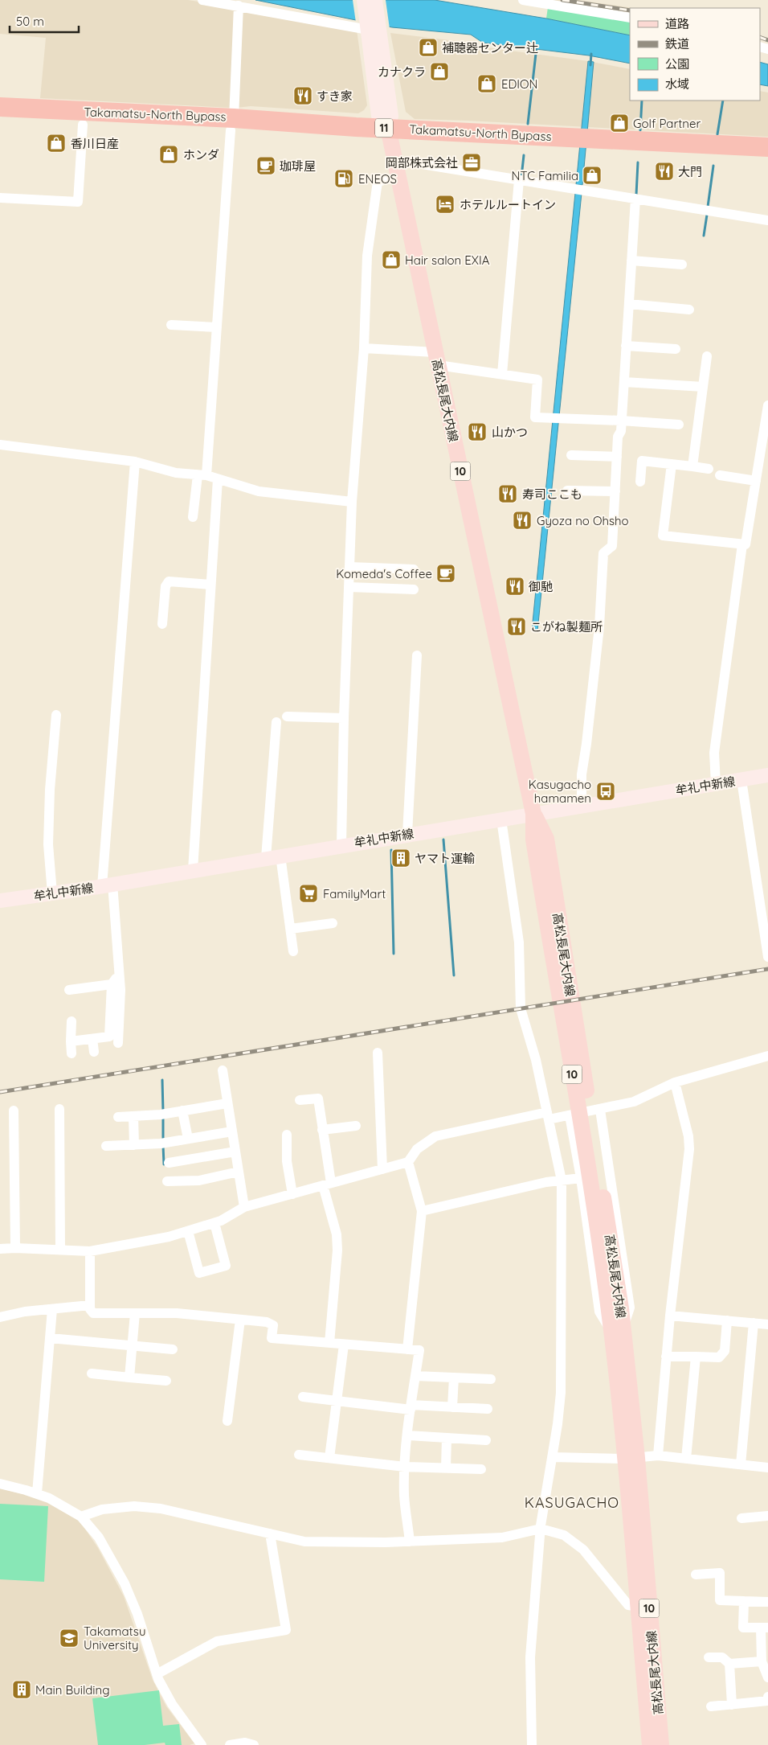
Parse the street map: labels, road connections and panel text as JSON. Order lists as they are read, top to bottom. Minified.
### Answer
{"streets":{"highway":["Takamatsu-North Bypass","11"],"main road":["高松長尾大内線","10","牟礼中新線"]},"crossings":[["Takamatsu-North Bypass","高松長尾大内線"],["高松長尾大内線","牟礼中新線"]],"districts":["KASUGACHO"],"places":{"shop":["補聴器センター辻","カナクラ","EDION","Golf Partner","香川日産","ホンダ","NTC Familia","Hair salon EXIA"],"restaurant":["すき家","大門","山かつ","寿司ここも","Gyoza no Ohsho","御馳","こがね製麺所"],"office":["岡部株式会社"],"cafe":["珈琲屋","Komeda's Coffee"],"fuel station":["ENEOS"],"hotel":["ホテルルートイン"],"bus stop":["Kasugacho hamamen"],"building":["ヤマト運輸","Main Building"],"supermarket":["FamilyMart"],"school or university":["Takamatsu University"]},"legend":["道路","鉄道","公園","水域"],"scale_bar":"50 m"}
